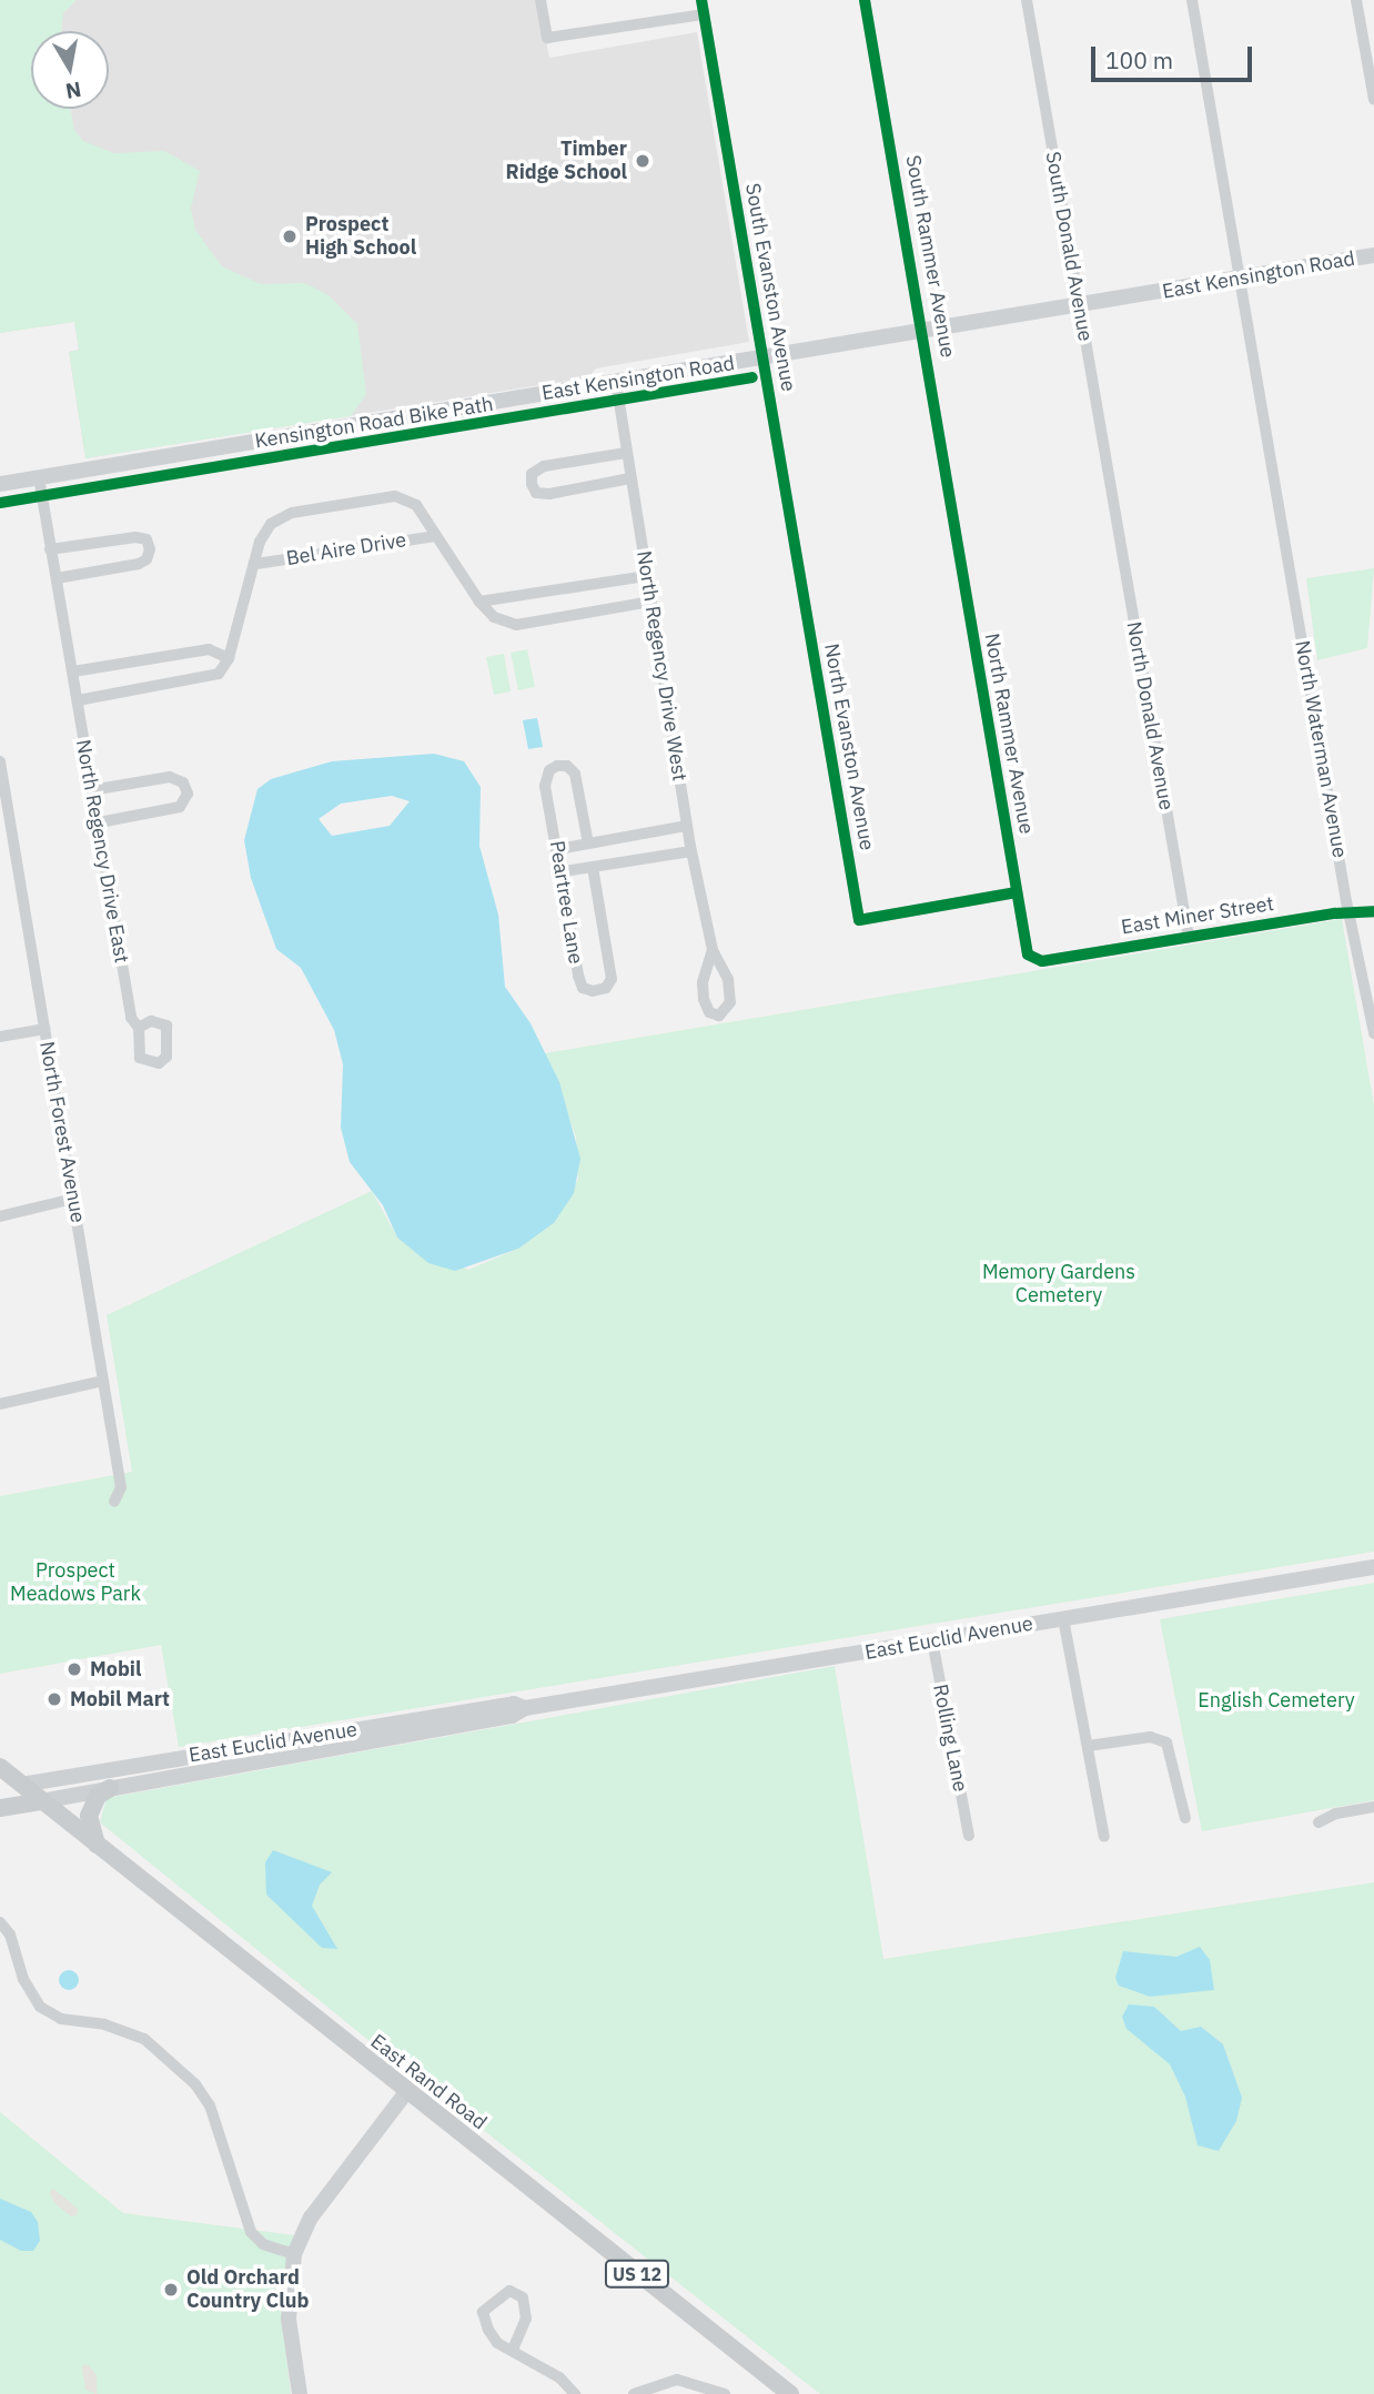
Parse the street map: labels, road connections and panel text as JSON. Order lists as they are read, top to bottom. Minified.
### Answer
{"streets":{"main road":["East Kensington Road","East Euclid Avenue","East Rand Road","US 12"],"street":["South Donald Avenue","South Rammer Avenue","South Evanston Avenue","Bel Aire Drive","North Regency Drive West","North Donald Avenue","North Rammer Avenue","North Evanston Avenue","North Waterman Avenue","North Regency Drive East","Peartree Lane","East Miner Street","North Forest Avenue","Rolling Lane"],"cycle path":["Kensington Road Bike Path"]},"crossings":[["South Donald Avenue","East Kensington Road"],["South Donald Avenue","North Donald Avenue"],["South Rammer Avenue","East Kensington Road"],["South Rammer Avenue","North Rammer Avenue"],["East Kensington Road","South Evanston Avenue"],["East Kensington Road","North Regency Drive West"],["East Kensington Road","North Waterman Avenue"],["East Kensington Road","North Regency Drive East"],["South Evanston Avenue","North Evanston Avenue"],["Bel Aire Drive","North Regency Drive West"],["North Donald Avenue","East Miner Street"],["North Rammer Avenue","North Evanston Avenue"],["North Rammer Avenue","East Miner Street"],["North Waterman Avenue","East Miner Street"],["East Euclid Avenue","Rolling Lane"],["East Euclid Avenue","East Rand Road"],["East Euclid Avenue","US 12"],["East Rand Road","US 12"]],"parks":["Memory Gardens Cemetery","Prospect Meadows Park","English Cemetery"],"places":["Timber Ridge School","Prospect High School","Mobil","Mobil Mart","Old Orchard Country Club"],"scale_bar":"100 m","north":"bottom"}
